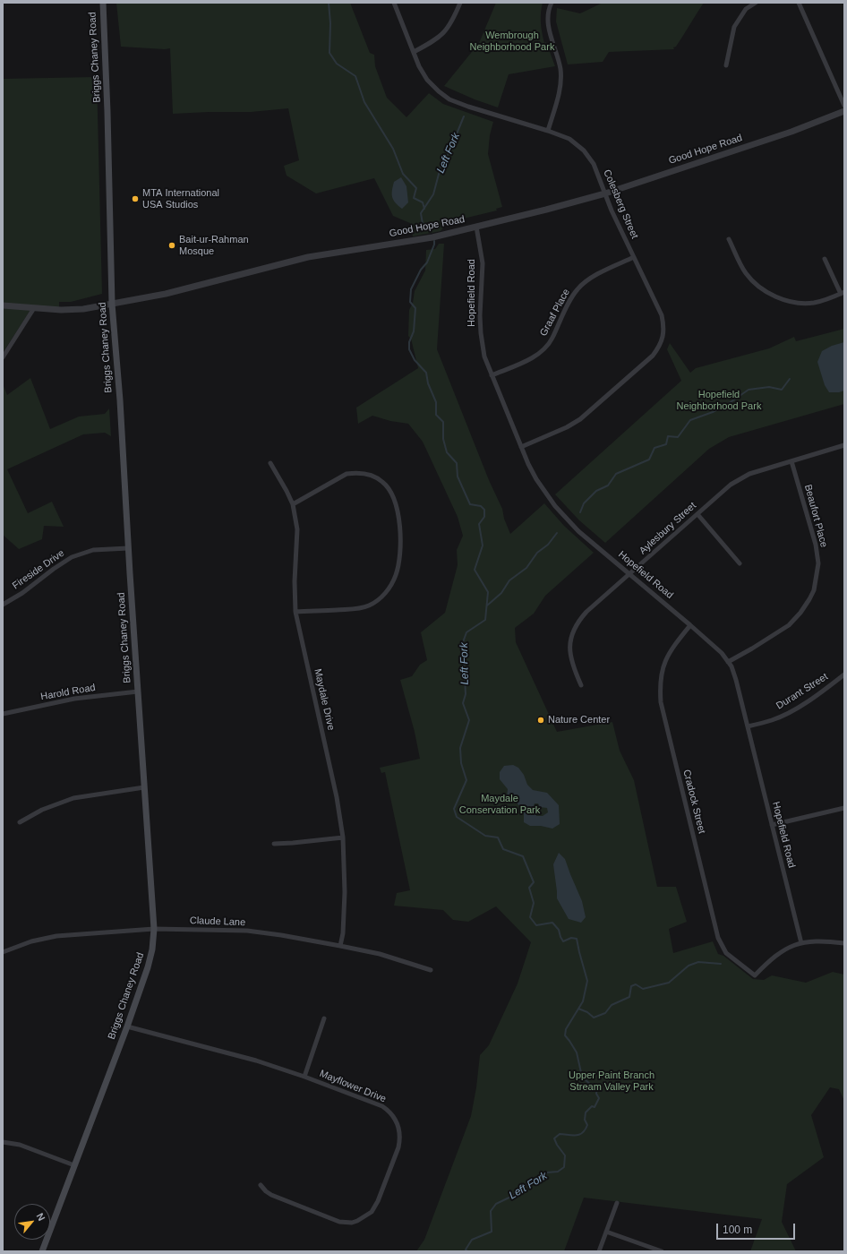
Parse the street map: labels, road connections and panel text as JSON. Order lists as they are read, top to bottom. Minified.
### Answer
{"streets":{"main road":["Briggs Chaney Road"],"street":["Good Hope Road","Colesberg Street","Hopefield Road","Graaf Place","Beaufort Place","Aylesbury Street","Fireside Drive","Durant Street","Harold Road","Maydale Drive","Cradock Street","Claude Lane","Mayflower Drive"]},"crossings":[["Briggs Chaney Road","Good Hope Road"],["Briggs Chaney Road","Fireside Drive"],["Briggs Chaney Road","Harold Road"],["Briggs Chaney Road","Claude Lane"],["Briggs Chaney Road","Mayflower Drive"],["Good Hope Road","Colesberg Street"],["Good Hope Road","Hopefield Road"],["Colesberg Street","Hopefield Road"],["Colesberg Street","Graaf Place"],["Hopefield Road","Graaf Place"],["Hopefield Road","Beaufort Place"],["Hopefield Road","Aylesbury Street"],["Hopefield Road","Durant Street"],["Hopefield Road","Cradock Street"],["Beaufort Place","Aylesbury Street"],["Maydale Drive","Claude Lane"]],"water":["Left Fork"],"parks":["Wembrough Neighborhood Park","Hopefield Neighborhood Park","Maydale Conservation Park","Upper Paint Branch Stream Valley Park"],"places":["MTA International USA Studios","Bait-ur-Rahman Mosque","Nature Center"],"scale_bar":"100 m","north":"top right"}
